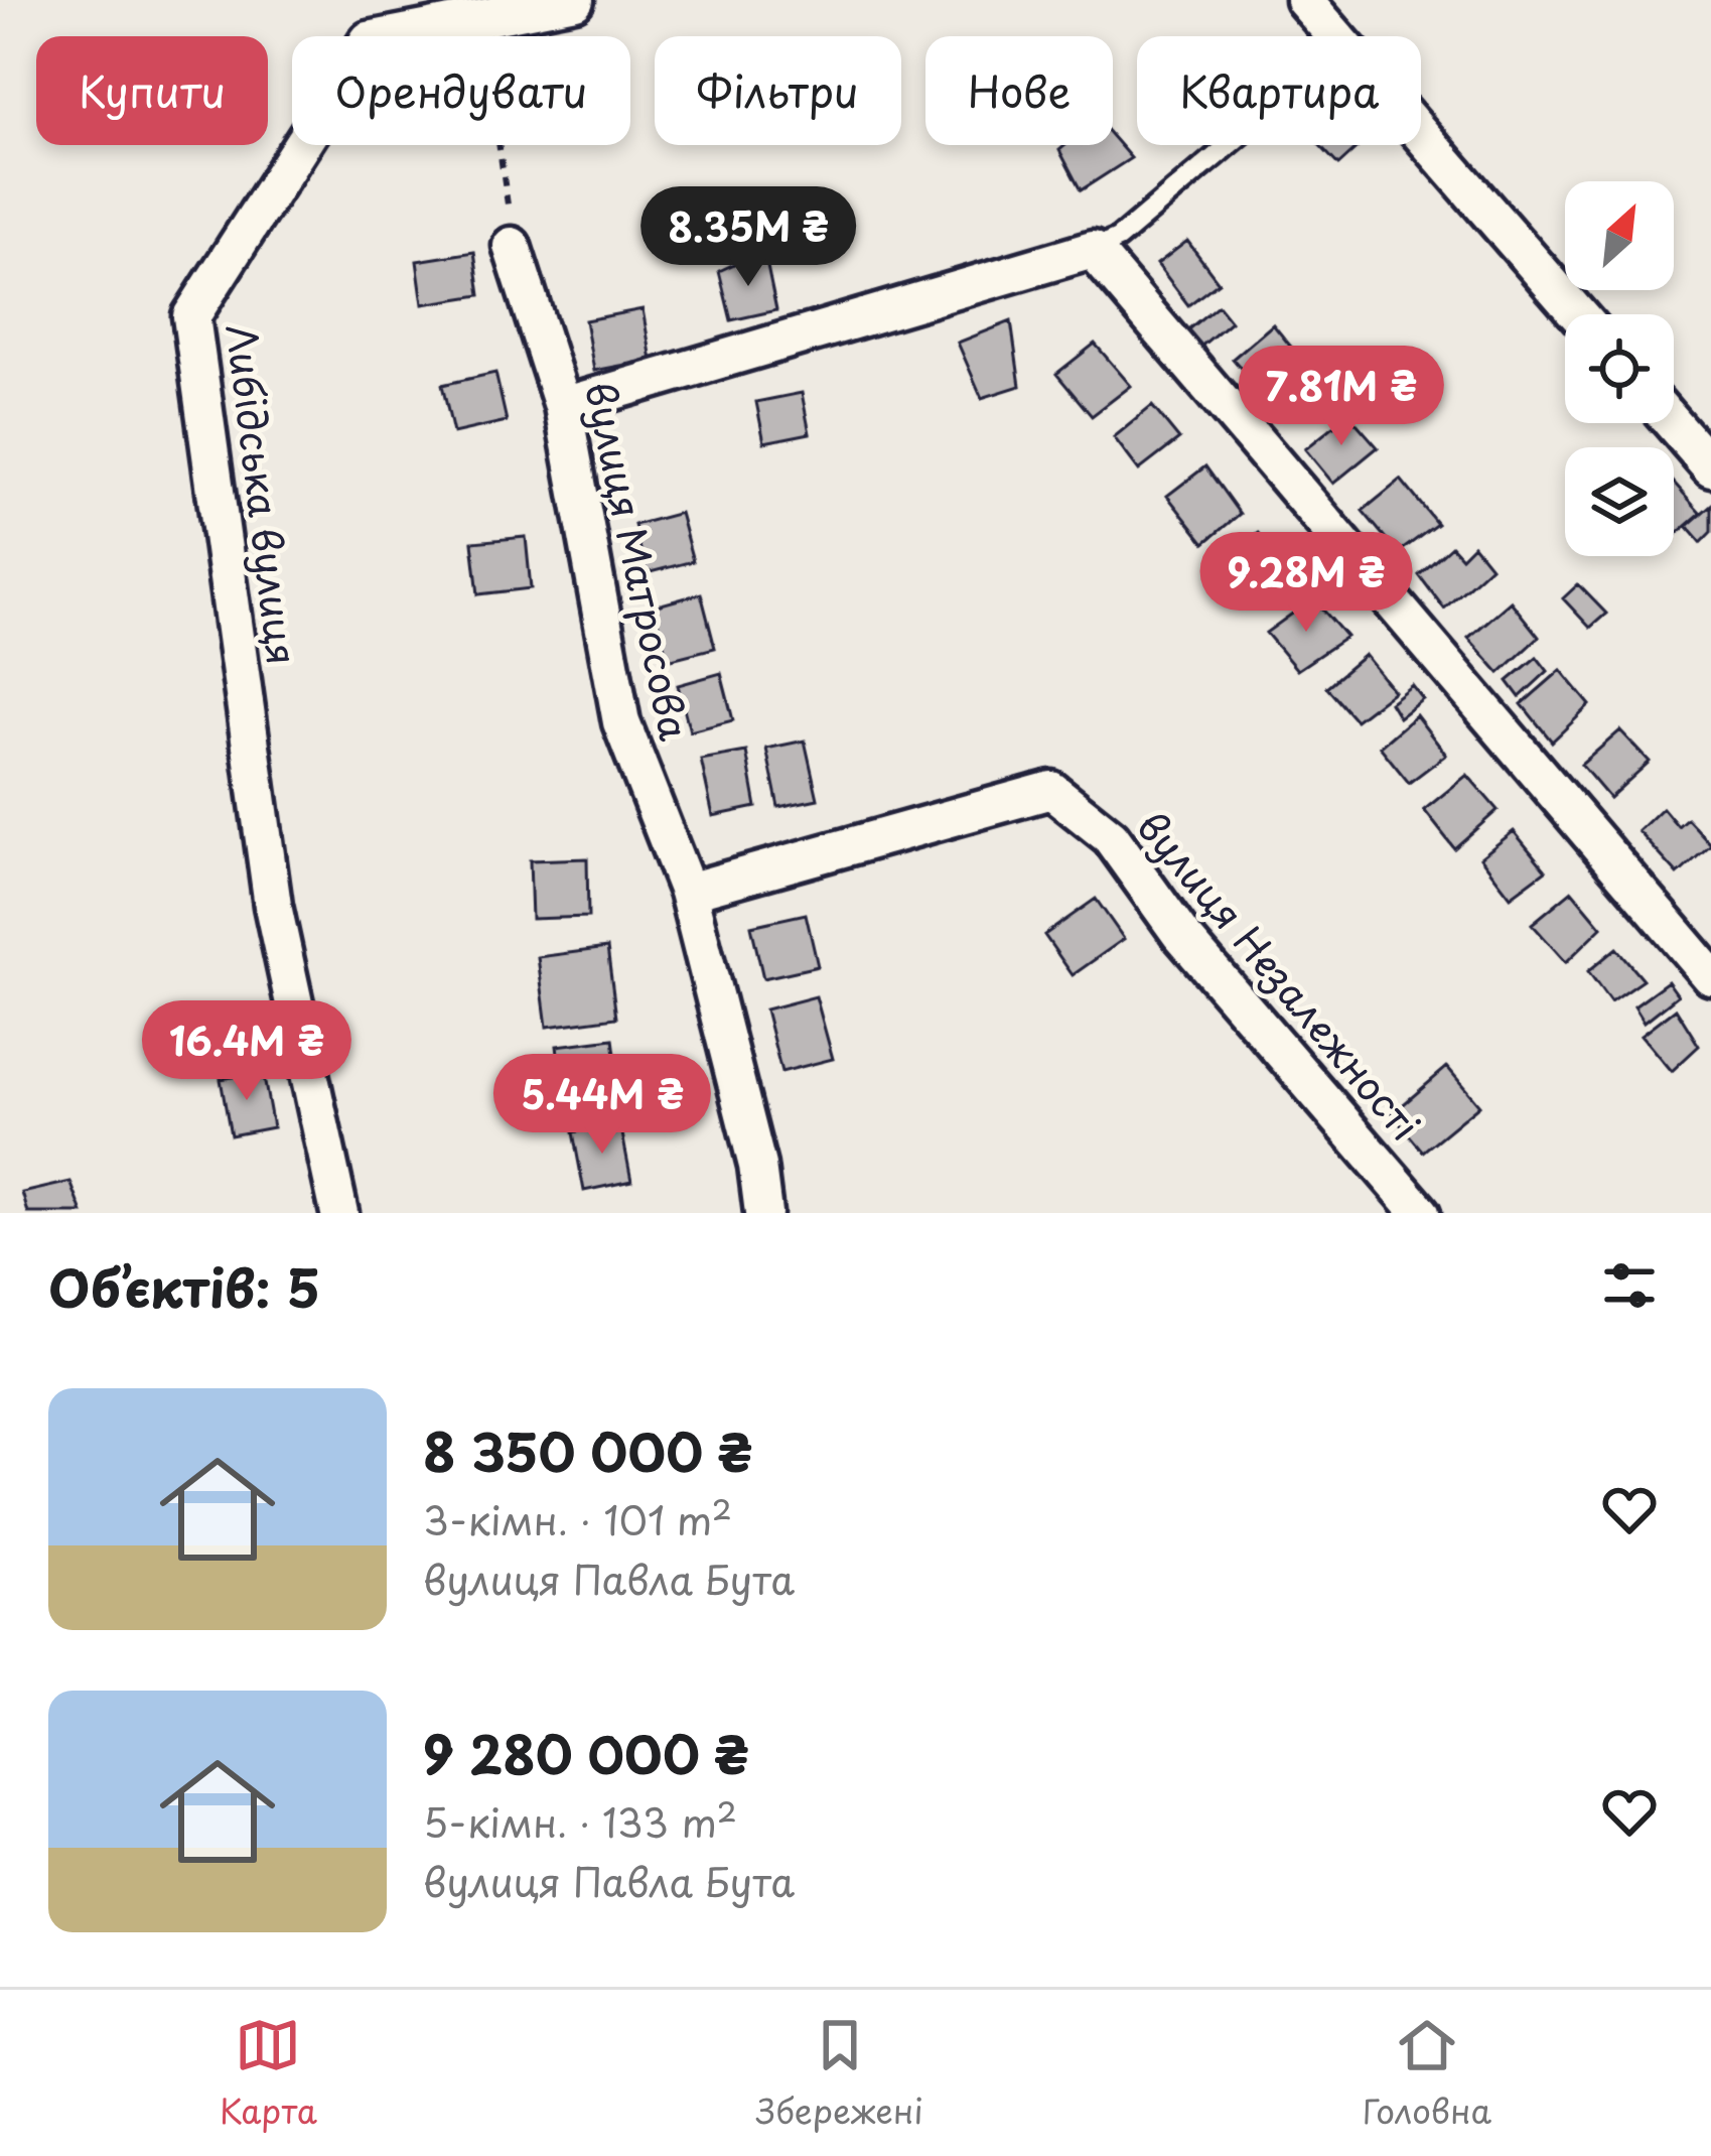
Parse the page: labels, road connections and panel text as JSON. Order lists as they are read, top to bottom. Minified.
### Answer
{"streets":{"street":["Либідська вулиця","вулиця Матросова","вулиця Незалежності"]},"crossings":[["вулиця Матросова","вулиця Незалежності"]],"north":"top right","page":{"chip":["Купити","Орендувати","Фільтри","Нове","Квартира"],"price":["8.35M ₴","7.81M ₴","9.28M ₴","16.4M ₴","5.44M ₴"],"heading":"Об’єктів: 5","list":[{"name":"8 350 000 ₴","note":"3-кімн. · 101 m² · вулиця Павла Бута"},{"name":"9 280 000 ₴","note":"5-кімн. · 133 m² · вулиця Павла Бута"}],"tabs":["Карта","Збережені","Головна"]}}
